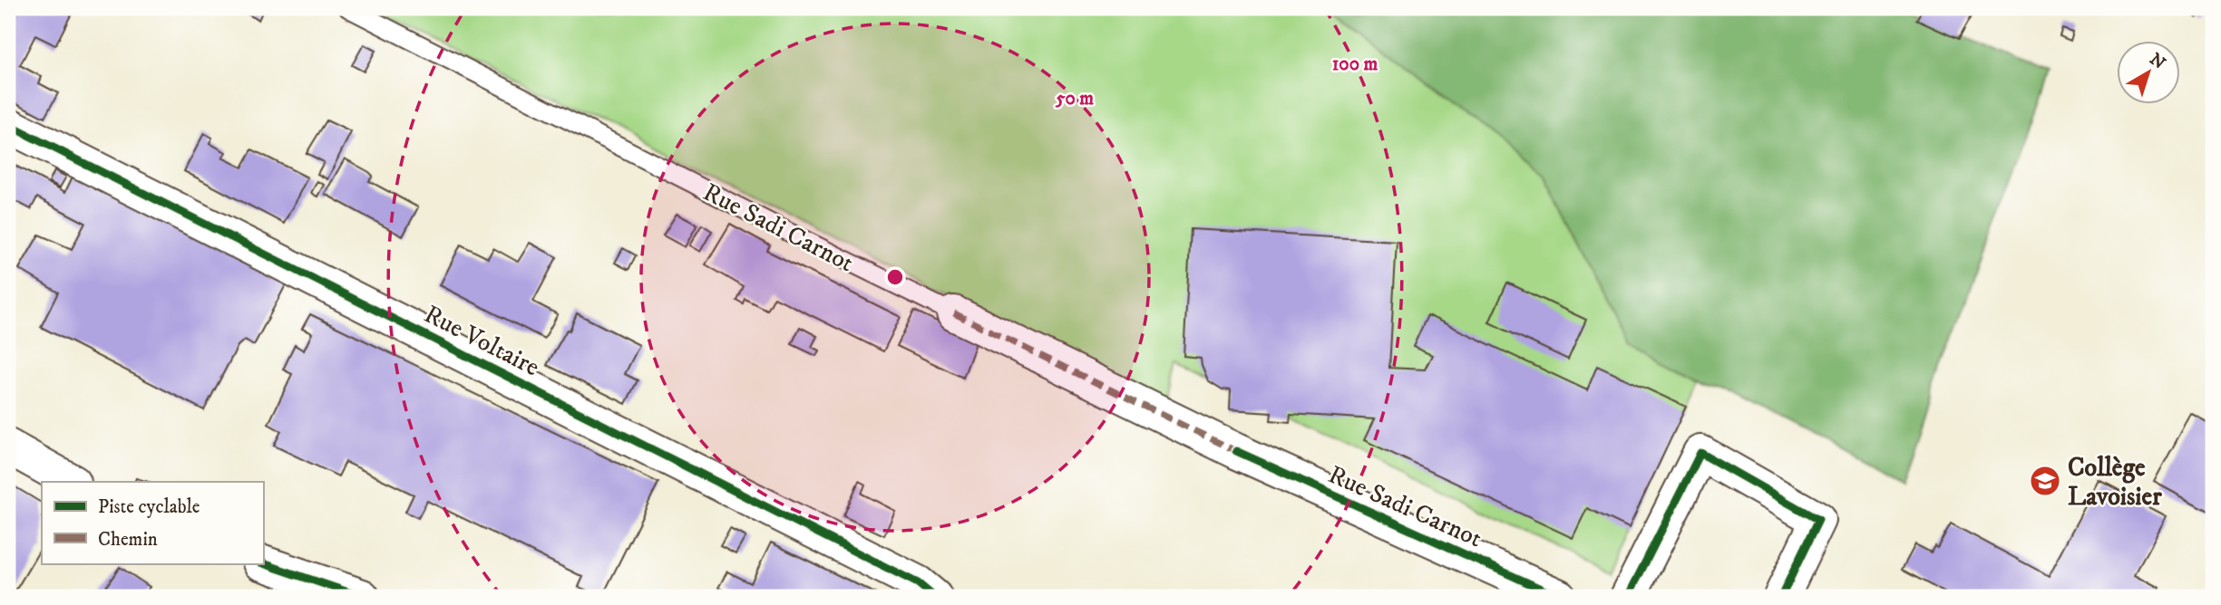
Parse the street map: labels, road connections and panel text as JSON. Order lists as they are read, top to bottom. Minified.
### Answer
{"streets":{"street":["Rue Sadi Carnot","Rue Voltaire"]},"places":{"school or university":["Collège Lavoisier"]},"legend":["Piste cyclable","Chemin"],"north":"top right","rings":["100 m","50 m"]}
